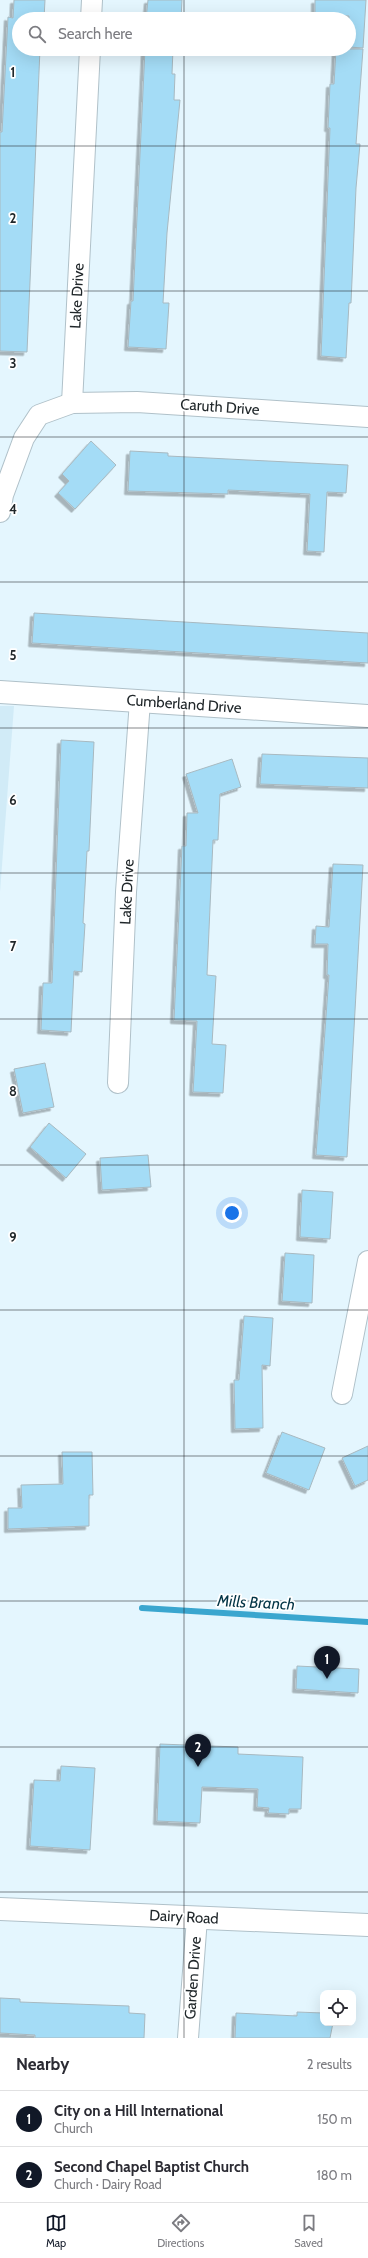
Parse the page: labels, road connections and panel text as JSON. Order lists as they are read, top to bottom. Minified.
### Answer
{"streets":{"street":["Lake Drive","Caruth Drive","Cumberland Drive","Dairy Road","Garden Drive"]},"crossings":[["Lake Drive","Caruth Drive"],["Lake Drive","Cumberland Drive"],["Dairy Road","Garden Drive"]],"water":["Mills Branch"],"page":{"search":"Search here","pins":["1","2"],"heading":["Nearby","2 results"],"list":[{"mark":"1","name":"City on a Hill International","note":"Church","value":"150 m"},{"mark":"2","name":"Second Chapel Baptist Church","note":"Church · Dairy Road","value":"180 m"}],"nav":["Map","Directions","Saved"]},"grid":{"rows":["1","2","3","4","5","6","7","8","9"]}}
